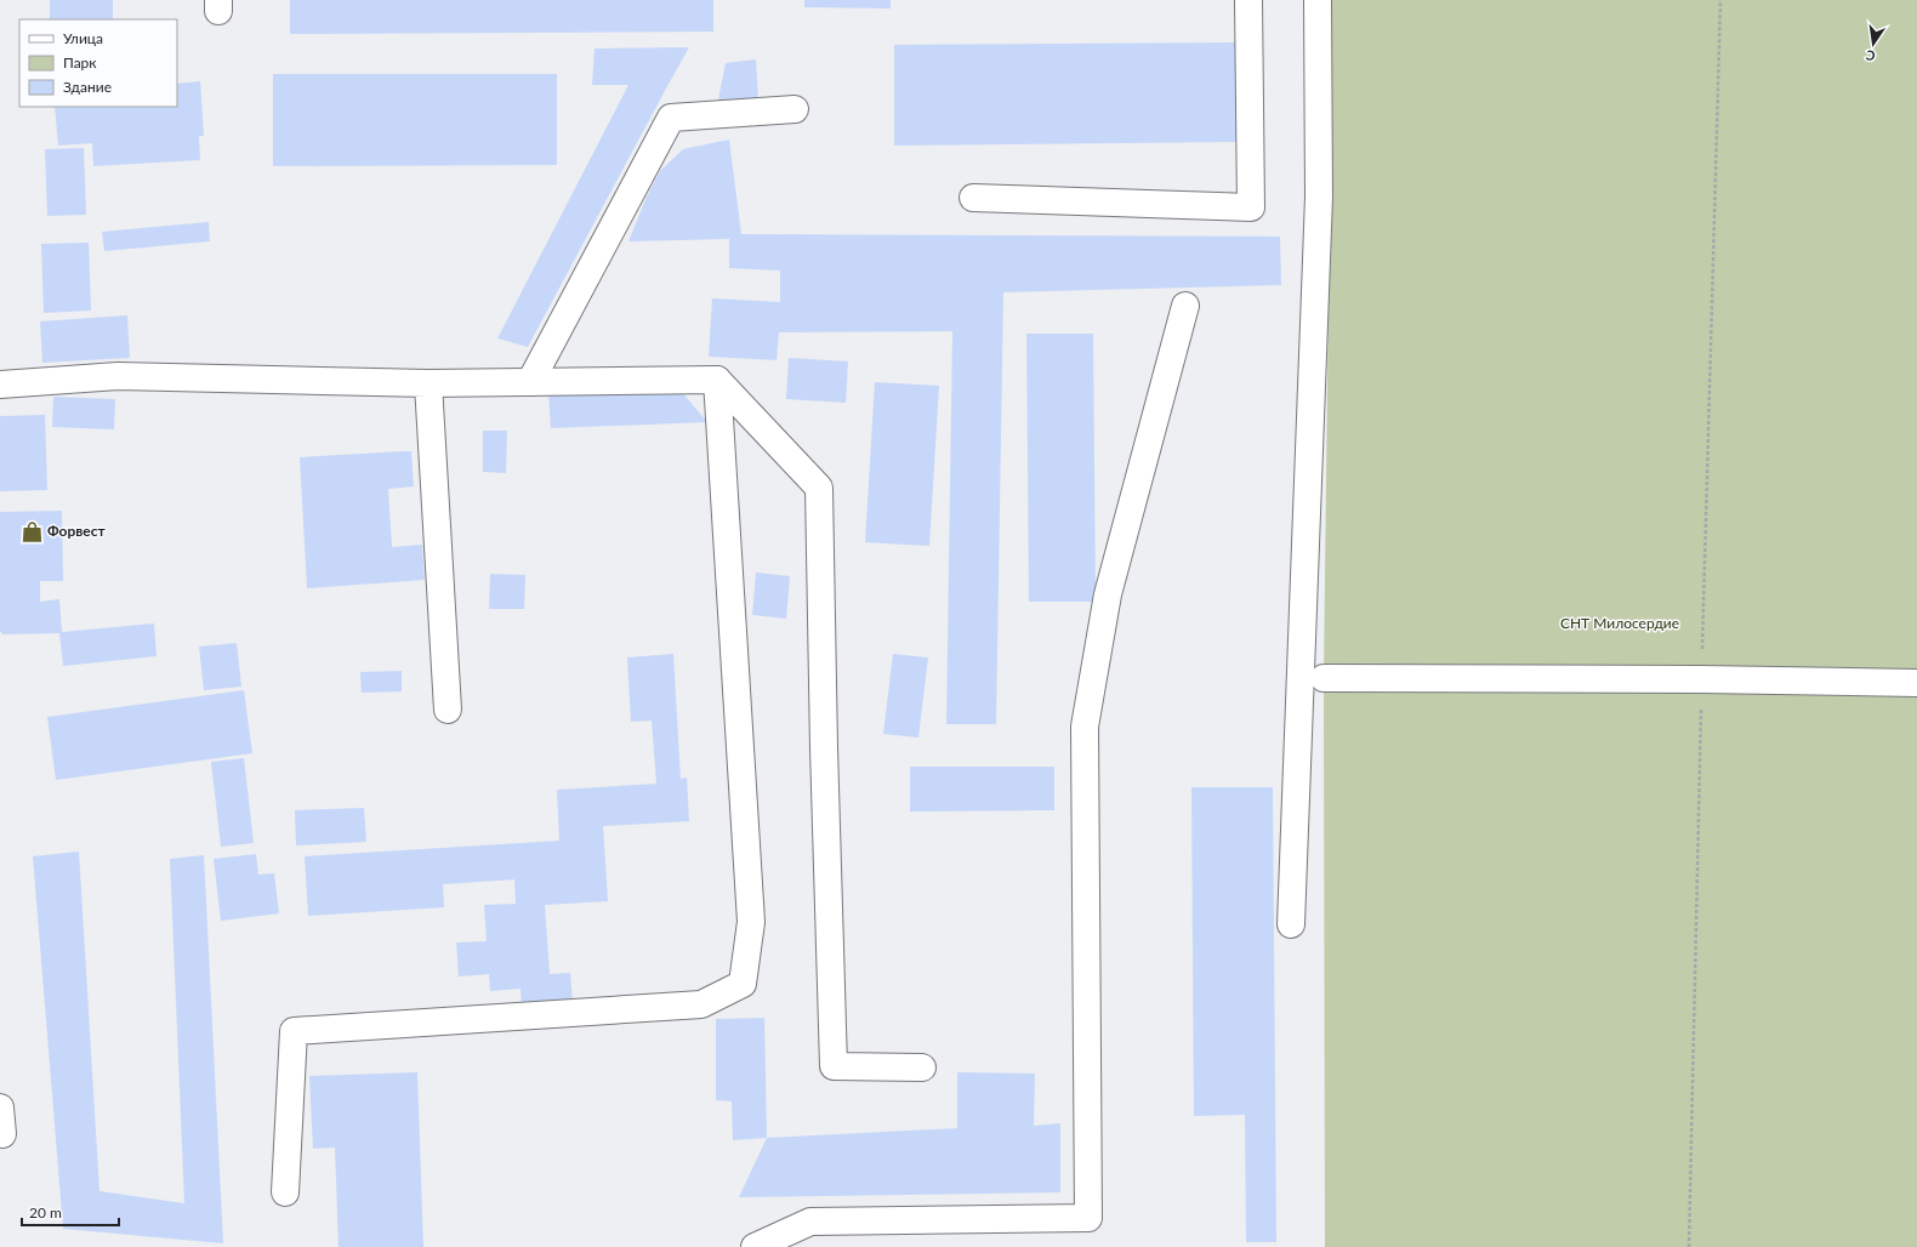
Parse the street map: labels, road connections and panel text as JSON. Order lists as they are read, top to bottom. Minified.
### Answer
{"parks":["СНТ Милосердие"],"places":{"shop":["Форвест"]},"legend":["Улица","Парк","Здание"],"scale_bar":"20 m","north":"bottom"}
